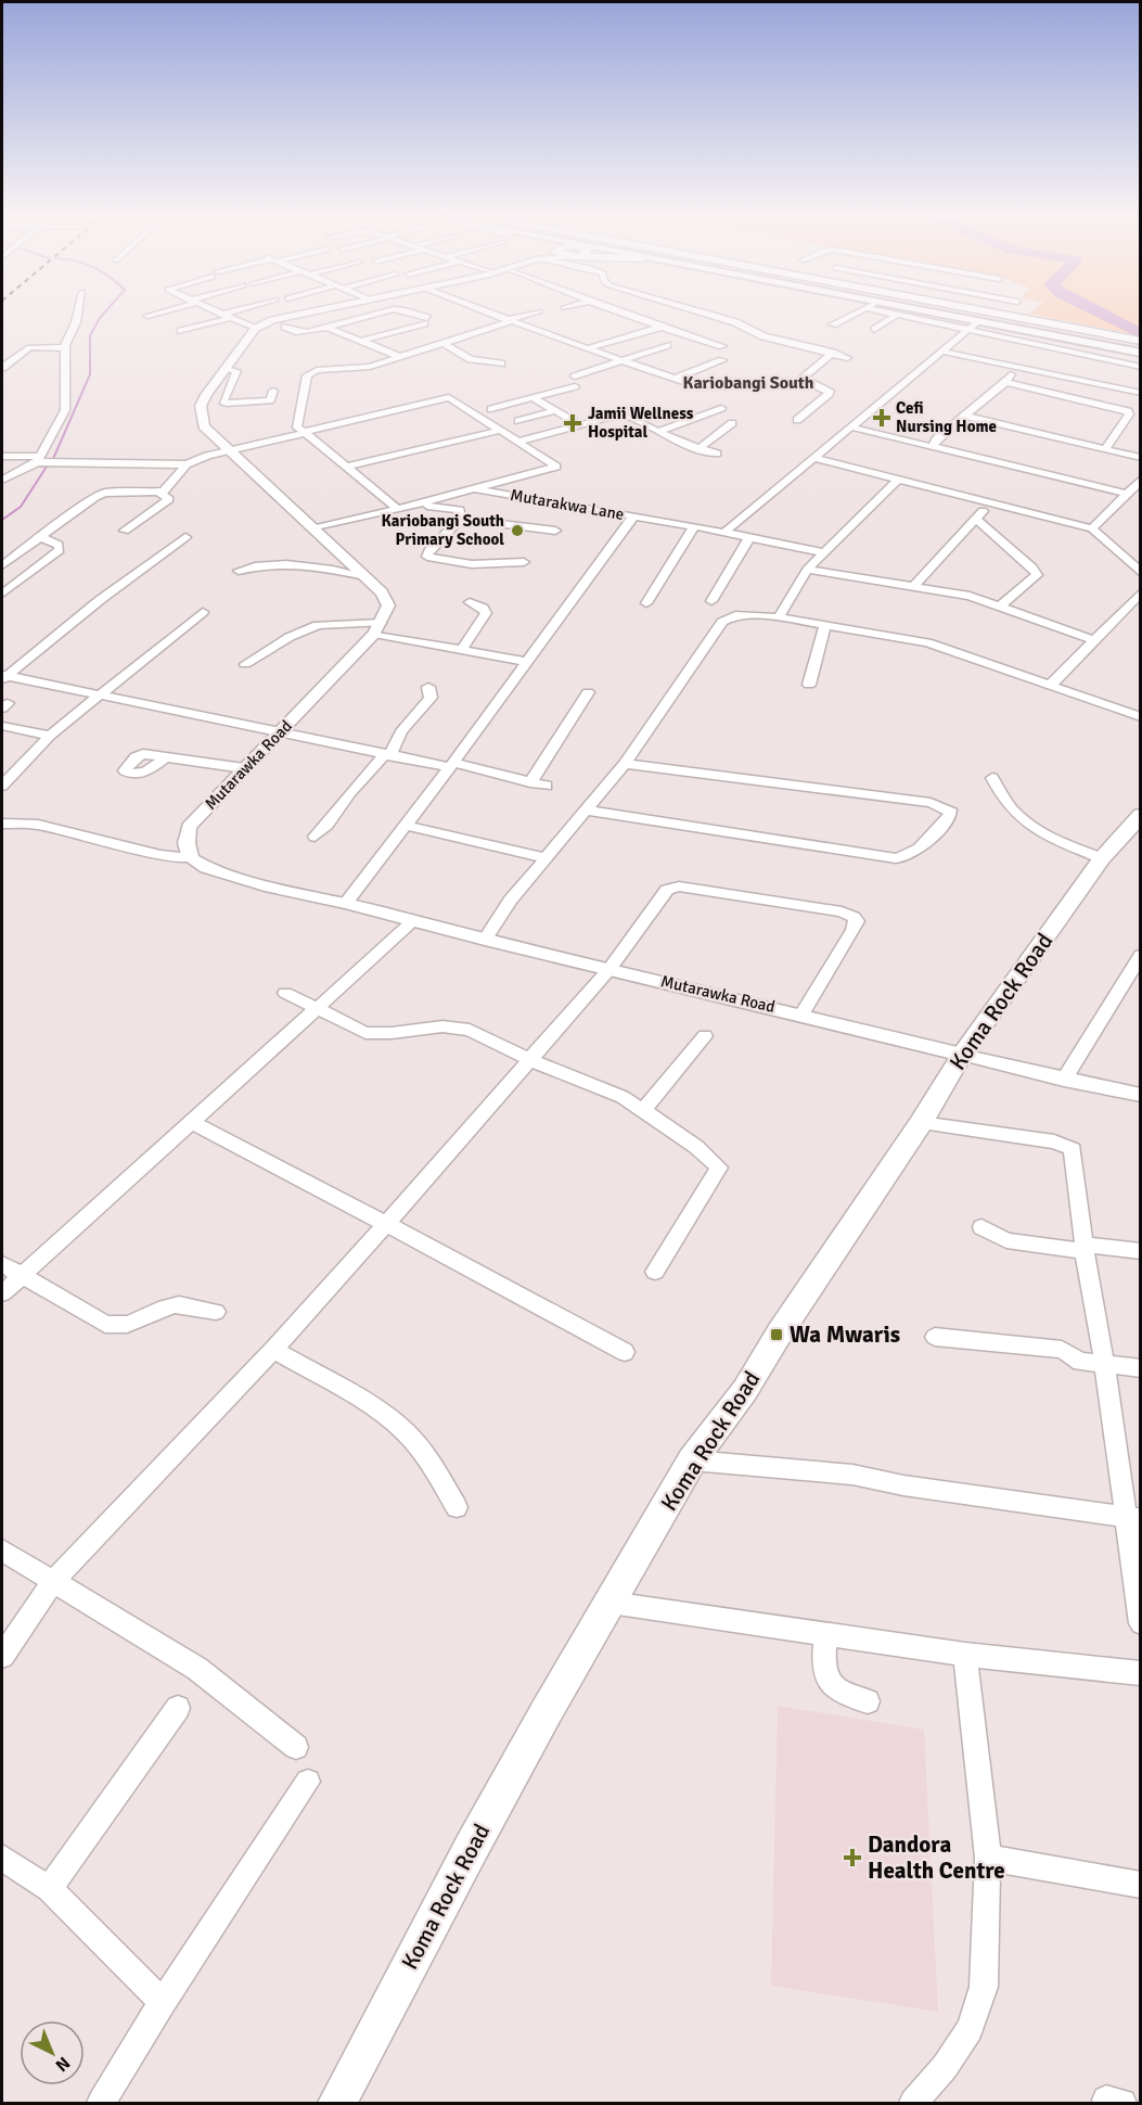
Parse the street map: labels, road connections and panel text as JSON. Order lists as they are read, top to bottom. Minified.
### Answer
{"streets":{"main road":["Koma Rock Road"],"street":["Mutarakwa Lane","Mutarawka Road"]},"crossings":[["Mutarawka Road","Koma Rock Road"]],"districts":["Kariobangi South"],"places":{"health":["Cefi Nursing Home","Jamii Wellness Hospital","Dandora Health Centre"],"other":["Kariobangi South Primary School"],"transit":["Wa Mwaris"]},"north":"bottom right"}
